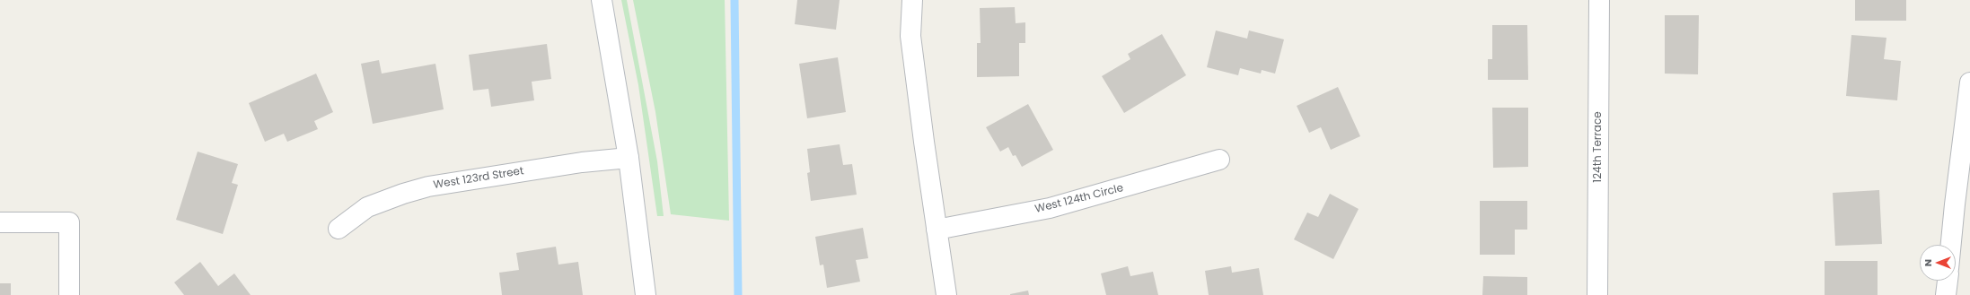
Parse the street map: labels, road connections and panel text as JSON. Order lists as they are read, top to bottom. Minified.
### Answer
{"streets":{"street":["124th Terrace","West 123rd Street","West 124th Circle"]},"north":"left"}
